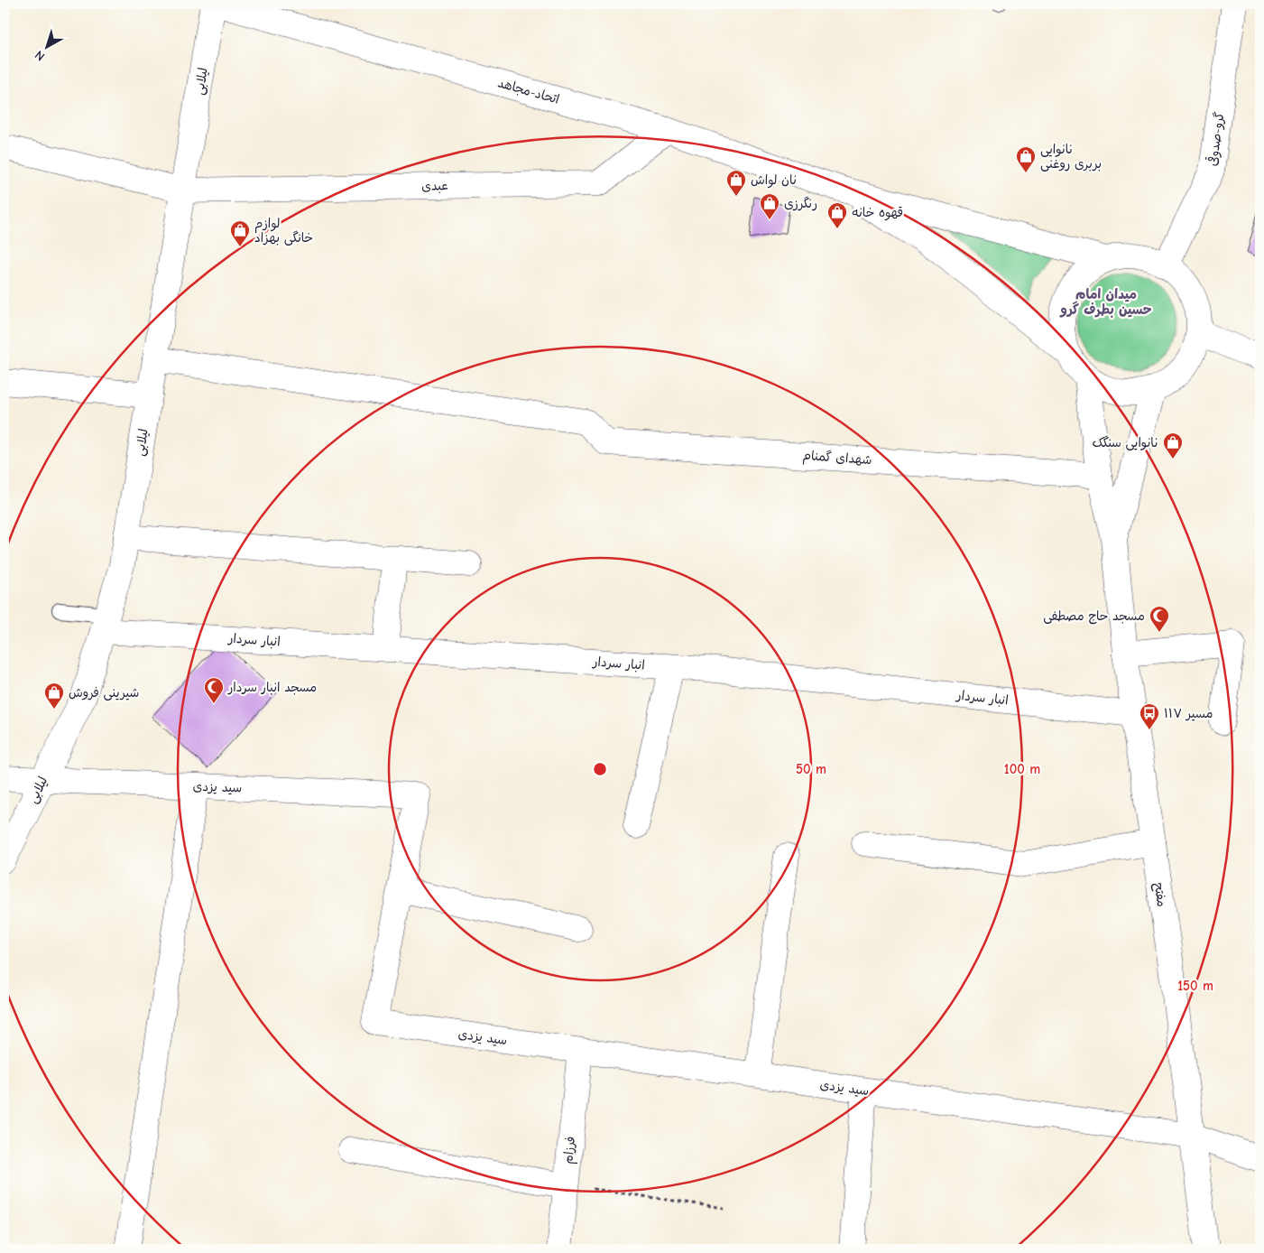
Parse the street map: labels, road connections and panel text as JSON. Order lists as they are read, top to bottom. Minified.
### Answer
{"streets":{"street":["لیلابی","اتحاد-مجاهد","گرو-صدوقی","عبدی","شهدای گمنام","انبار سردار","سید یزدی","مفتح","فرزام"]},"crossings":[["لیلابی","اتحاد-مجاهد"],["لیلابی","عبدی"],["لیلابی","شهدای گمنام"],["لیلابی","انبار سردار"],["لیلابی","سید یزدی"],["اتحاد-مجاهد","عبدی"],["انبار سردار","مفتح"],["سید یزدی","مفتح"],["سید یزدی","فرزام"]],"districts":["میدان امام حسین بطرف گرو"],"places":{"shop":["نانوایی بربری روغنی","نان لواش","رنگرزی","قهوه خانه","لوازم خانگی بهزاد","نانوایی سنگک","شیرینی فروش"],"mosque":["مسجد حاج مصطفی","مسجد انبار سردار"],"bus stop":["مسیر ۱۱۷"]},"north":"bottom left","rings":["50 m","100 m","150 m"]}
